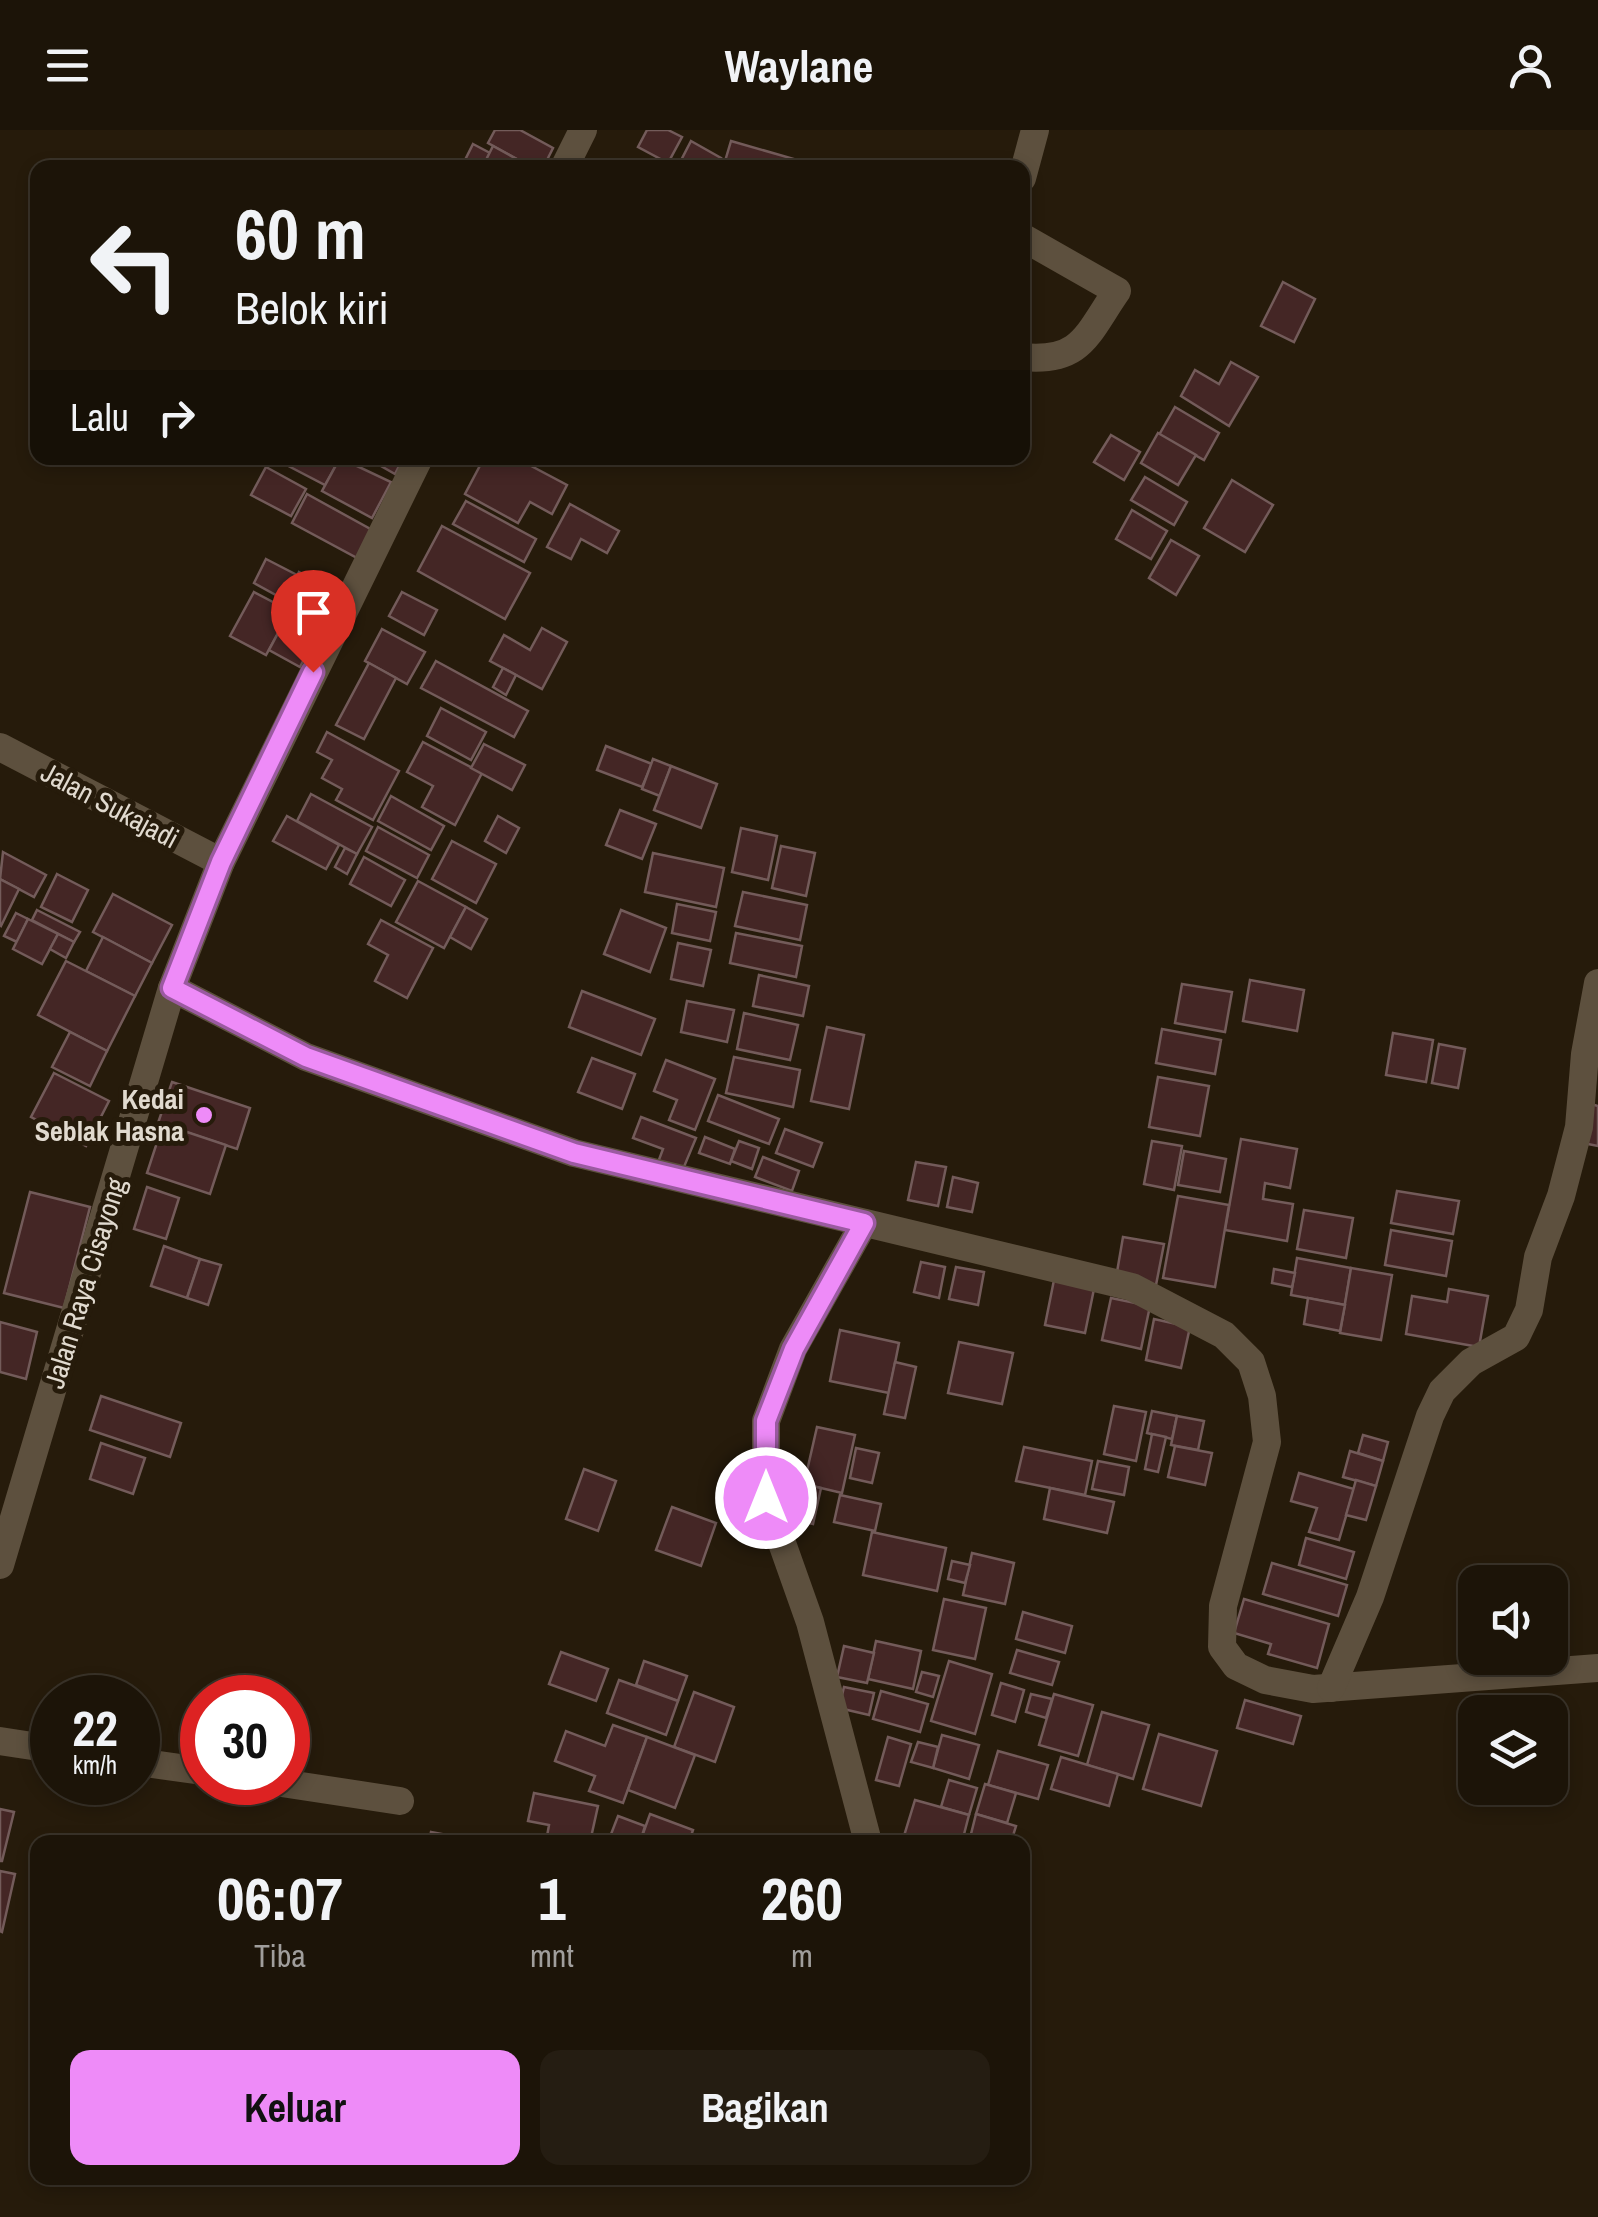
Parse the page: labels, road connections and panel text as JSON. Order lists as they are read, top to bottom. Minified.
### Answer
{"streets":{"street":["Jalan Sukajadi","Jalan Raya Cisayong"]},"crossings":[["Jalan Sukajadi","Jalan Raya Cisayong"]],"places":["Kedai Seblak Hasna"],"page":{"header":"Waylane","turn":["60 m","Belok kiri"],"then":"Lalu","speed":"22 km/h","limit":"30","eta":["06:07","Tiba","1","mnt","260","m"],"buttons":["Keluar","Bagikan"]}}
